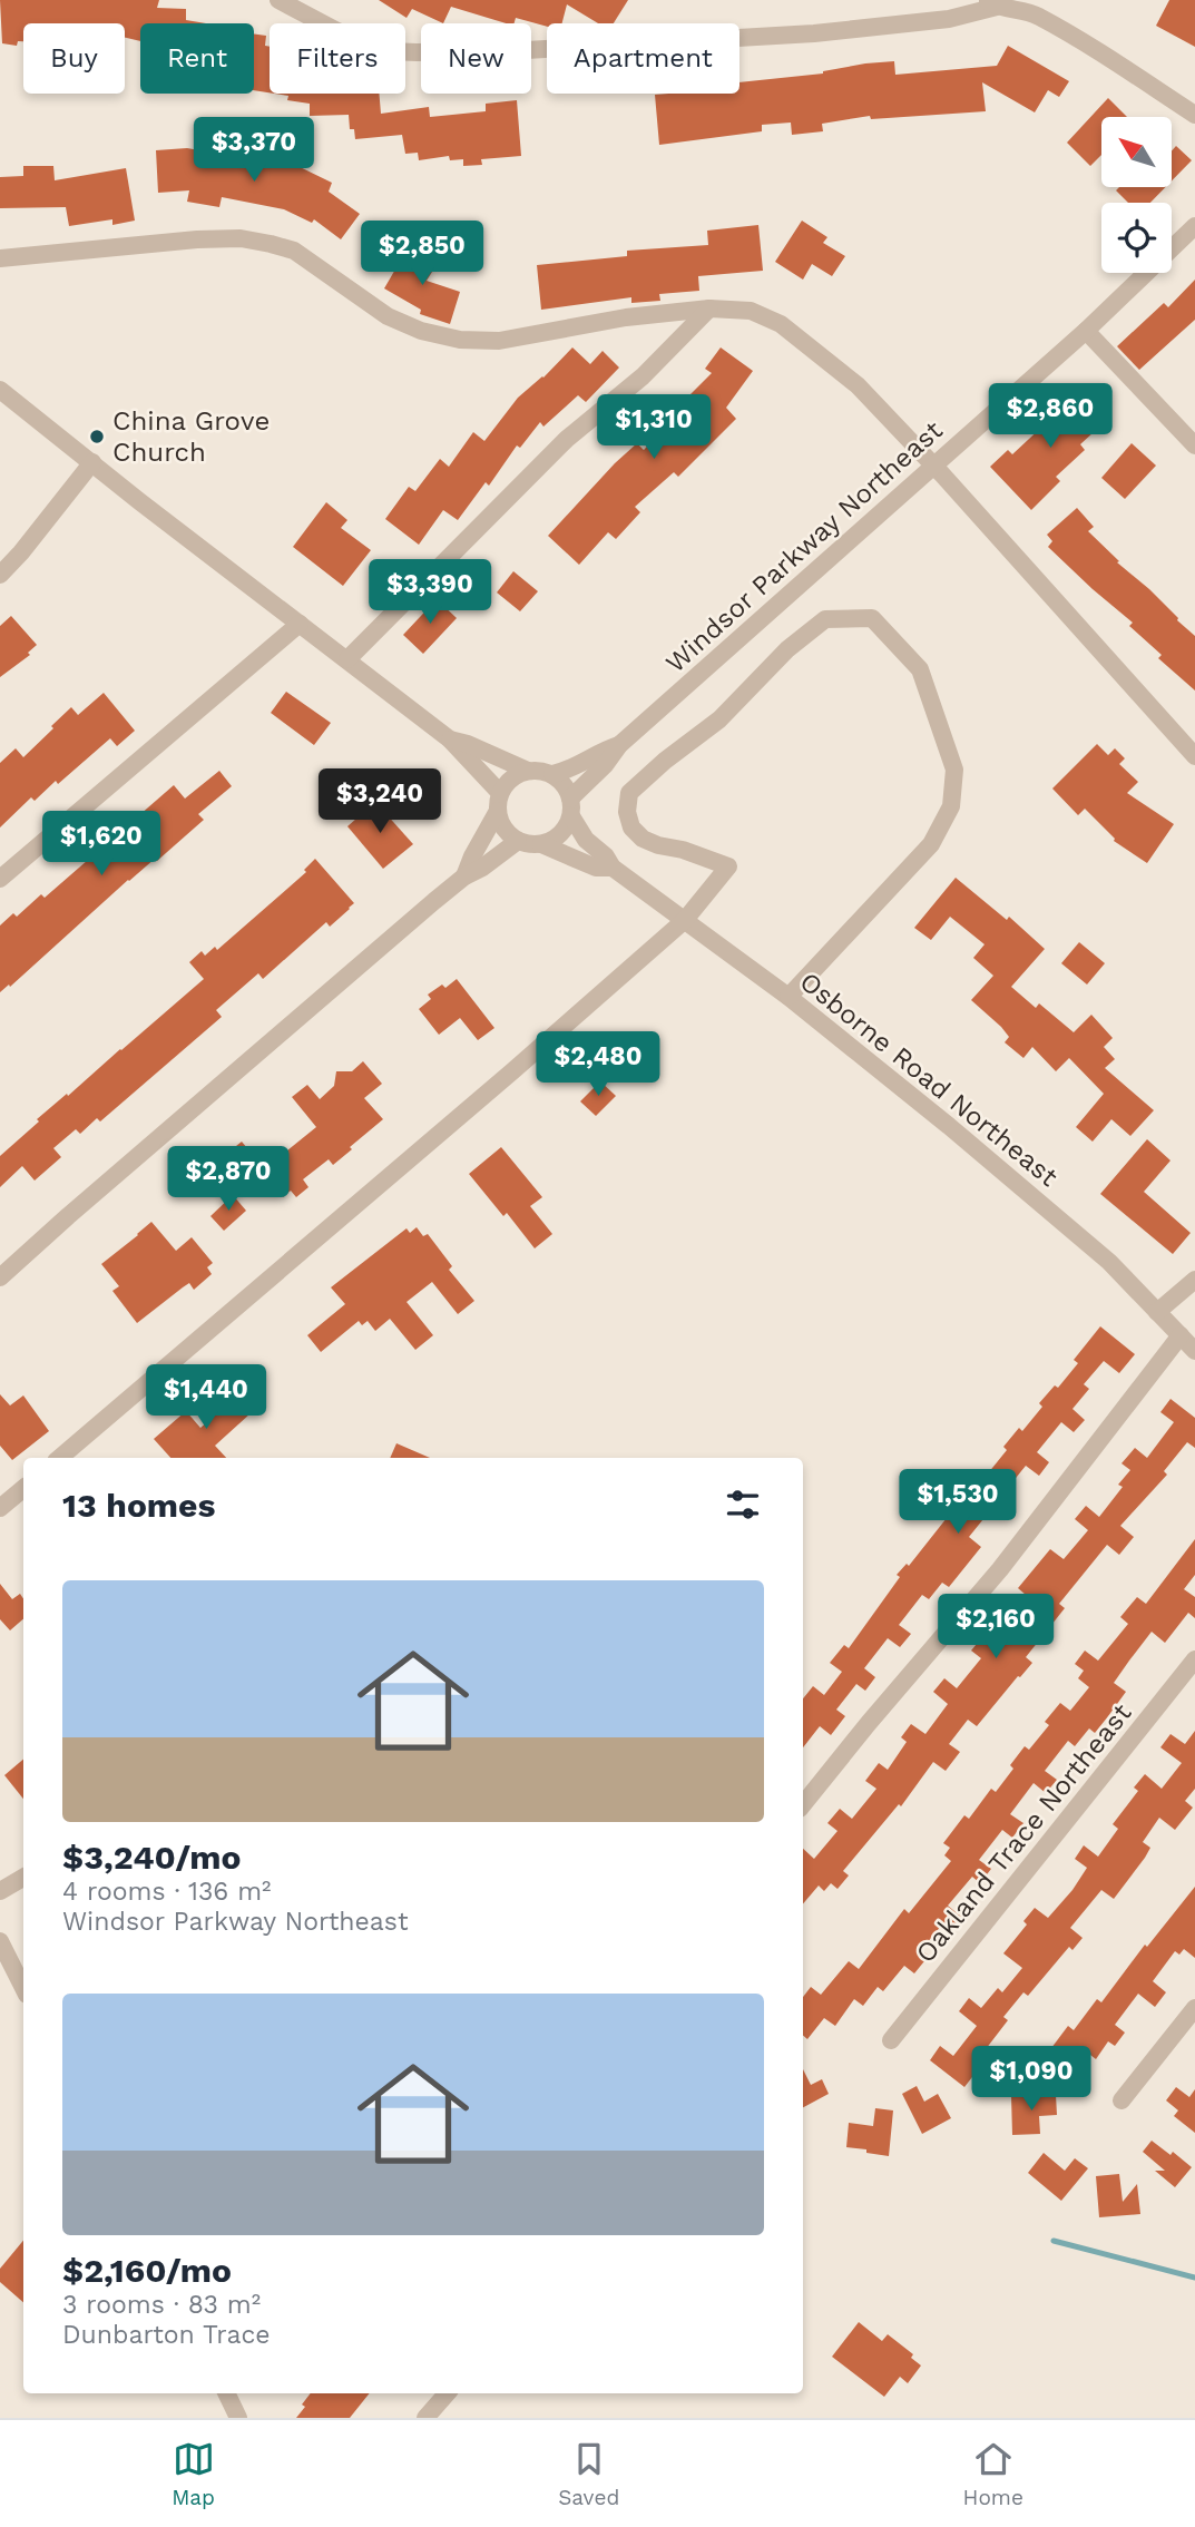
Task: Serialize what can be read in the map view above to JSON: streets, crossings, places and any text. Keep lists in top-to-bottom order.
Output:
{
  "streets": {
    "street": ["Windsor Parkway Northeast", "Osborne Road Northeast", "Oakland Trace Northeast"]
  },
  "crossings": [
    ["Windsor Parkway Northeast", "Osborne Road Northeast"]
  ],
  "places": ["China Grove Church"],
  "north": "top left",
  "page": {
    "chip": [
      "Buy",
      "Rent",
      "Filters",
      "New",
      "Apartment"
    ],
    "price": [
      "$3,370",
      "$2,850",
      "$2,860",
      "$1,310",
      "$3,390",
      "$3,240",
      "$1,620",
      "$2,480",
      "$2,870",
      "$1,440",
      "$1,530",
      "$2,160",
      "$1,090"
    ],
    "heading": "13 homes",
    "list": [
      {
        "name": "$3,240/mo",
        "note": "4 rooms · 136 m² · Windsor Parkway Northeast"
      },
      {
        "name": "$2,160/mo",
        "note": "3 rooms · 83 m² · Dunbarton Trace"
      }
    ],
    "tabs": ["Map", "Saved", "Home"]
  }
}
